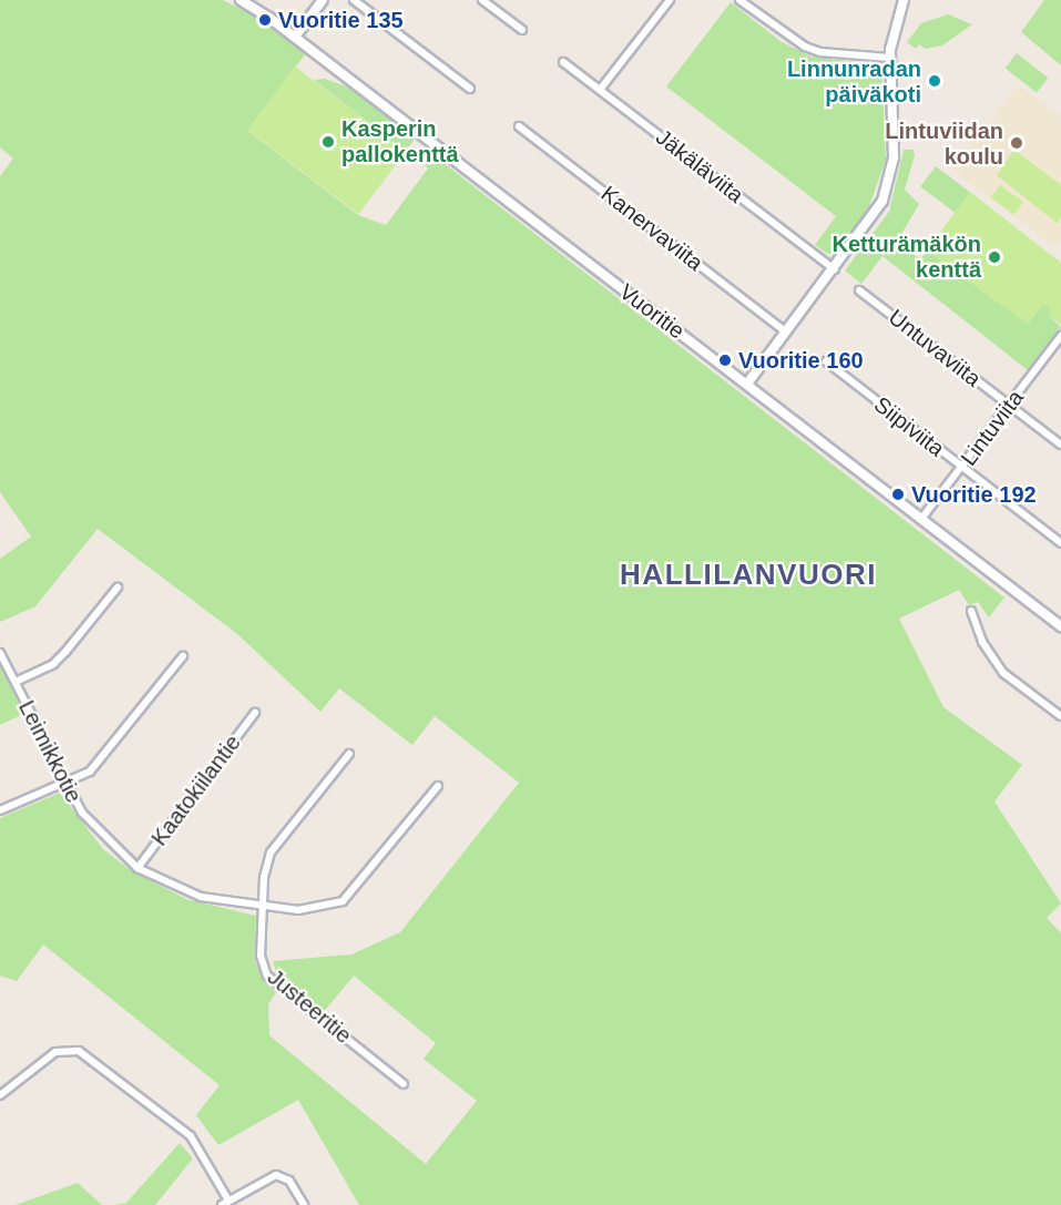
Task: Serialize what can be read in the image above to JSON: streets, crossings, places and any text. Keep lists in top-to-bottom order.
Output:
{
  "streets": {
    "street": [
      "Jäkäläviita",
      "Kanervaviita",
      "Vuoritie",
      "Untuvaviita",
      "Siipiviita",
      "Lintuviita",
      "Leimikkotie",
      "Kaatokiilantie",
      "Justeeritie"
    ]
  },
  "crossings": [
    ["Vuoritie", "Lintuviita"],
    ["Untuvaviita", "Lintuviita"],
    ["Siipiviita", "Lintuviita"],
    ["Leimikkotie", "Kaatokiilantie"],
    ["Leimikkotie", "Justeeritie"]
  ],
  "districts": ["HALLILANVUORI"],
  "places": [
    "Vuoritie 135",
    "Linnunradan päiväkoti",
    "Kasperin pallokenttä",
    "Lintuviidan koulu",
    "Ketturämäkön kenttä",
    "Vuoritie 160",
    "Vuoritie 192"
  ]
}
